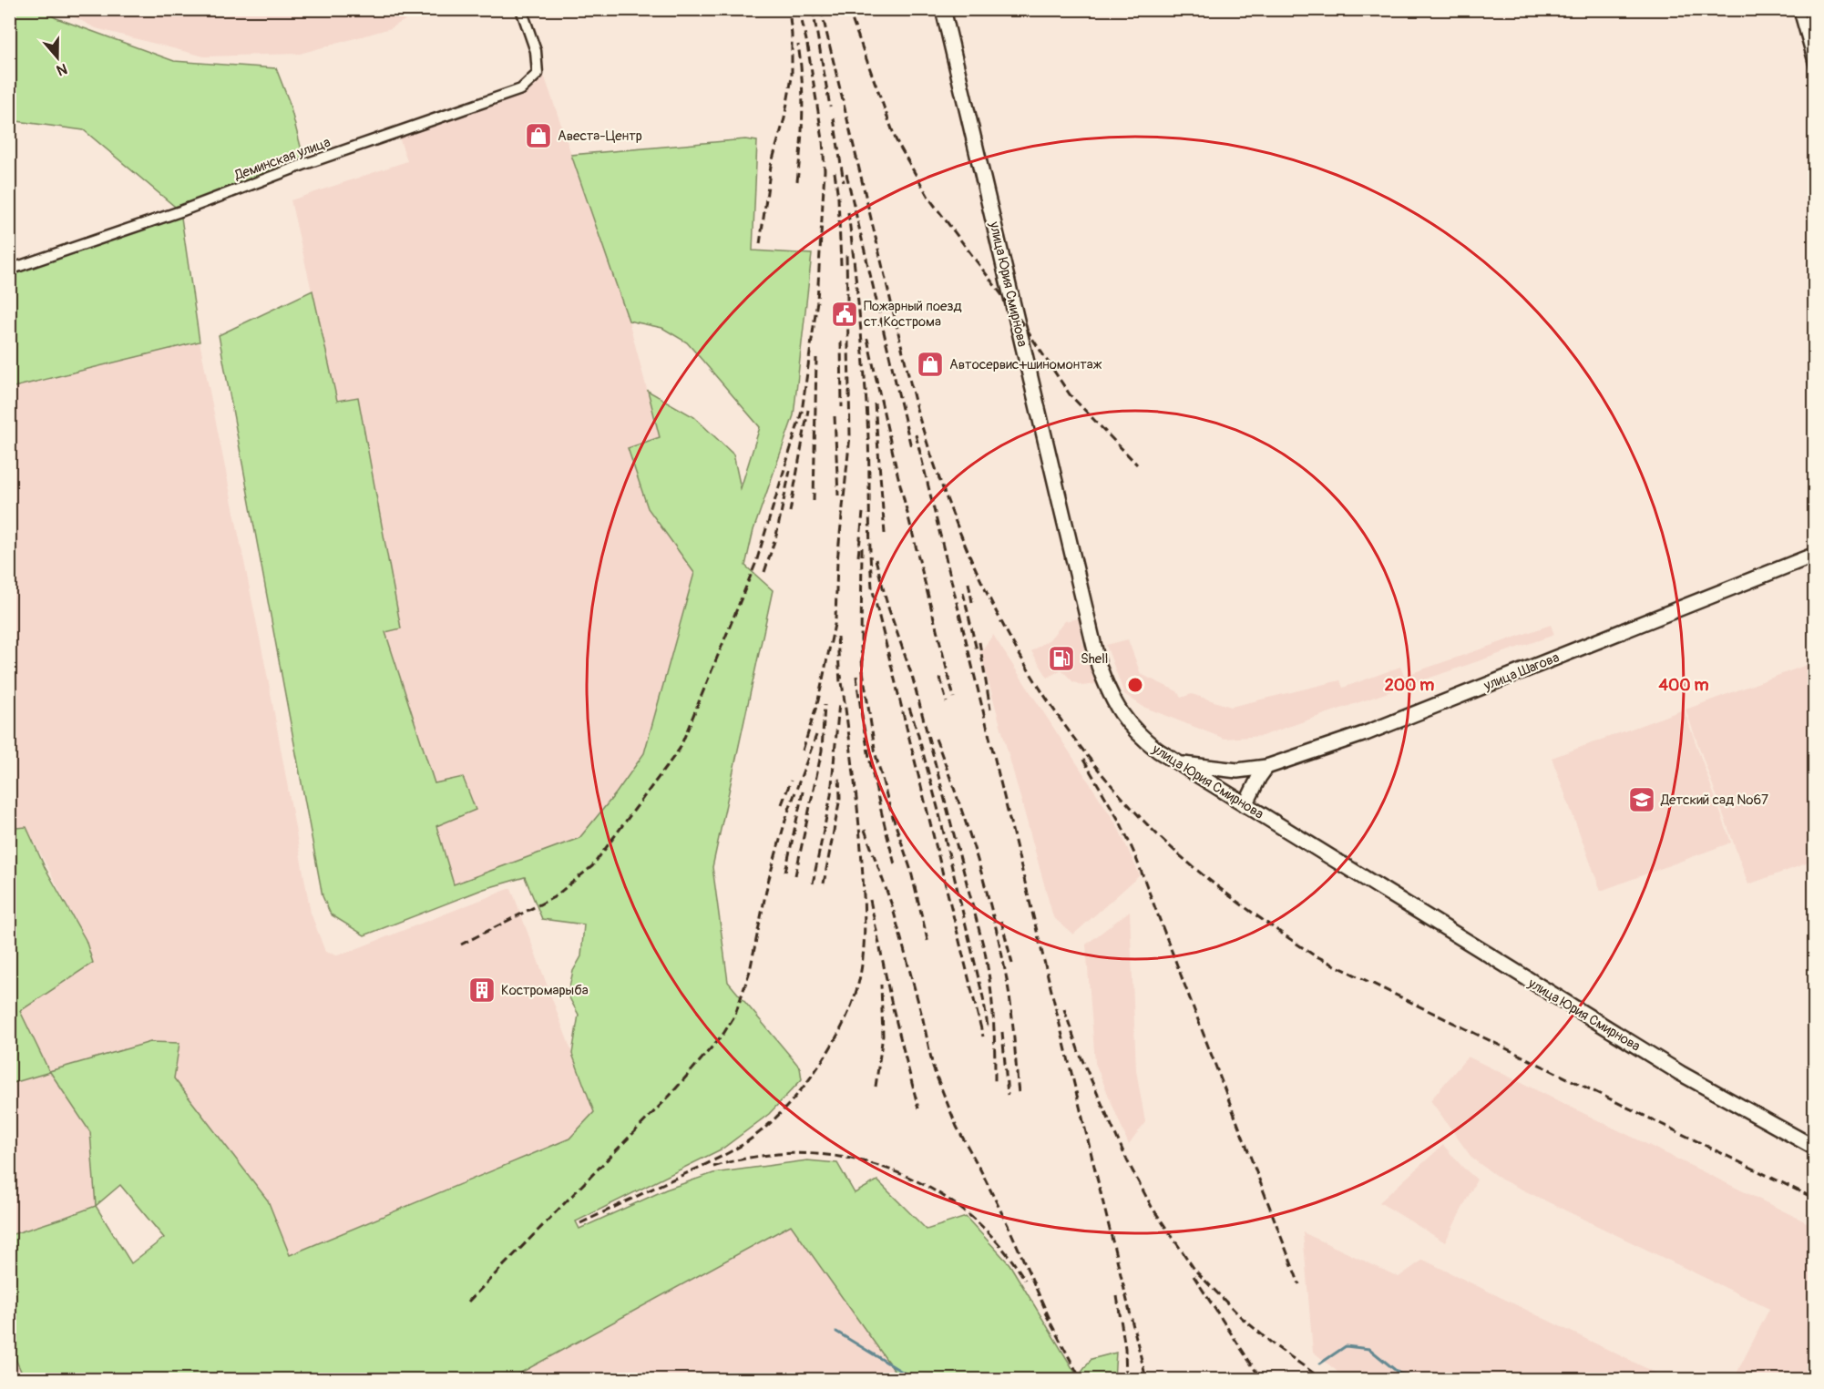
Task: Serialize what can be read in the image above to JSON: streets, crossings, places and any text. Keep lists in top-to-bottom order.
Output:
{
  "streets": {
    "main road": ["улица Юрия Смирнова", "улица Шагова"],
    "street": ["Деминская улица"]
  },
  "crossings": [
    ["улица Юрия Смирнова", "улица Шагова"]
  ],
  "places": {
    "shop": ["Авеста-Центр", "Автосервис+шиномонтаж"],
    "public building": ["Пожарный поезд ст. Кострома"],
    "fuel station": ["Shell"],
    "school or university": ["Детский сад №67"],
    "building": ["Костромарыба"]
  },
  "north": "bottom",
  "rings": ["200 m", "400 m"]
}
